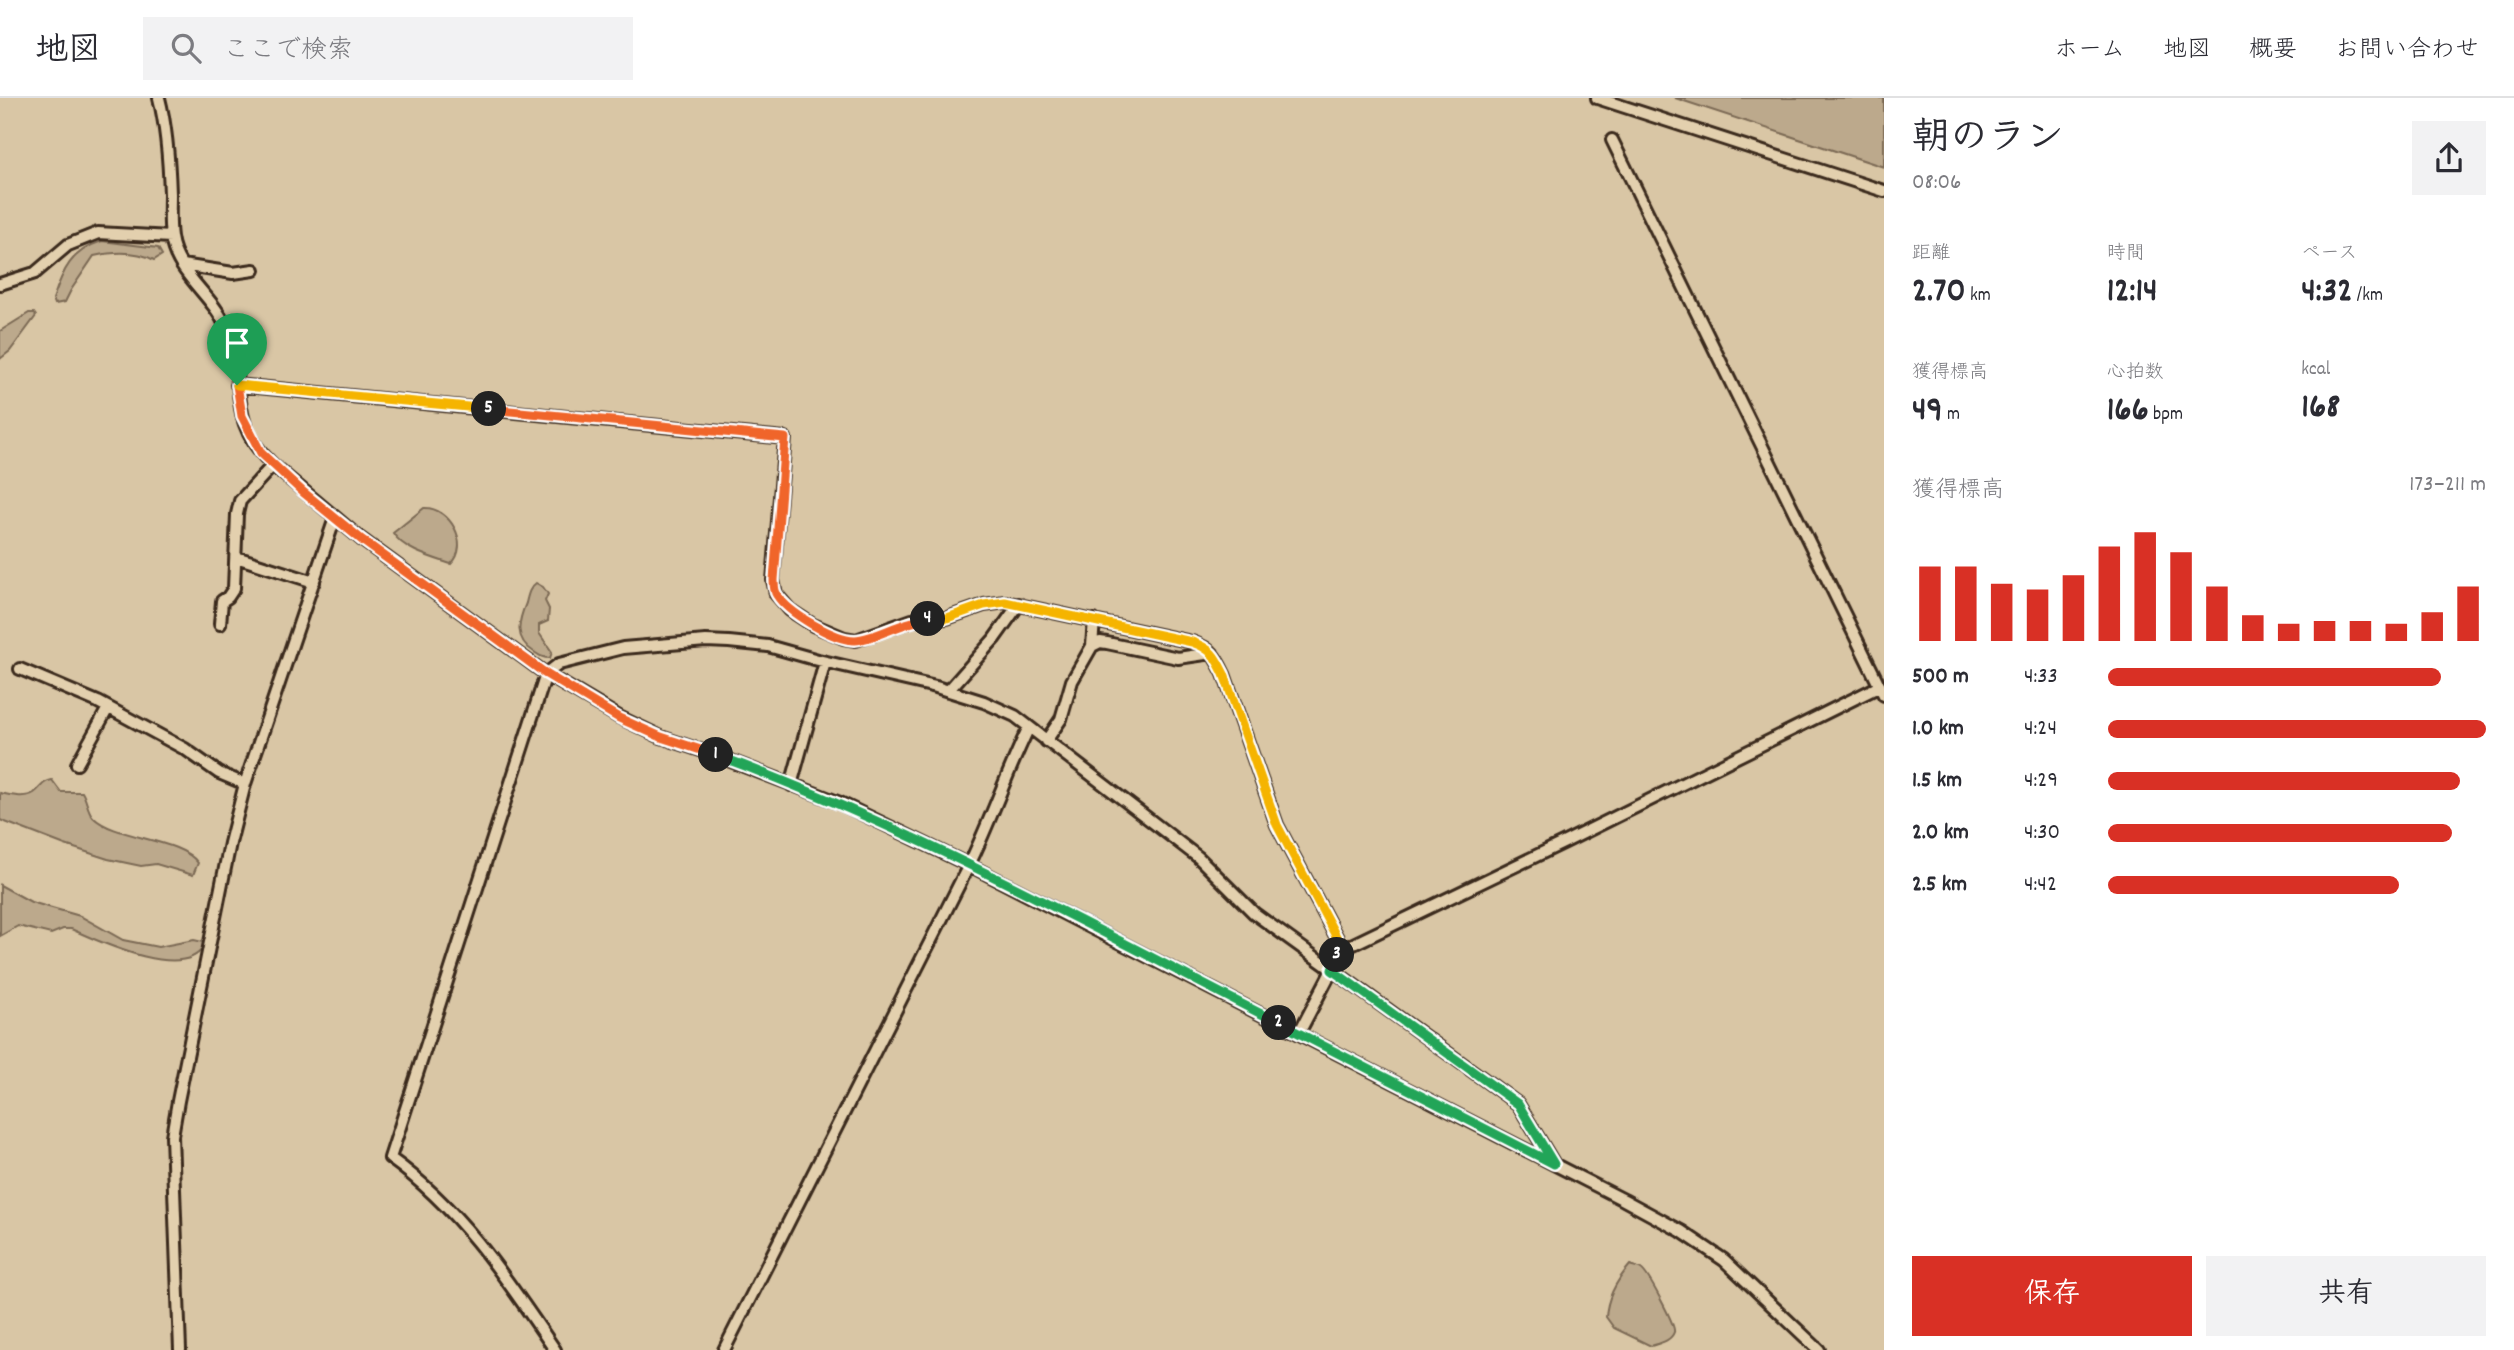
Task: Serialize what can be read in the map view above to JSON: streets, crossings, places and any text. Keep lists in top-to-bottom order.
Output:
{
  "page": {
    "header": "地図",
    "search": "ここで検索",
    "nav": [
      "ホーム",
      "地図",
      "概要",
      "お問い合わせ"
    ],
    "heading": ["朝のラン", "08:06"],
    "stats": [
      ["距離", "2.70 km"],
      ["時間", "12:14"],
      ["ペース", "4:32 /km"],
      ["獲得標高", "49 m"],
      ["心拍数", "166 bpm"],
      ["kcal", "168"]
    ],
    "pins": [
      "5",
      "4",
      "1",
      "3",
      "2"
    ],
    "chart": ["獲得標高", "173–211 m"],
    "list": [
      {
        "name": "500 m",
        "note": "4:33"
      },
      {
        "name": "1.0 km",
        "note": "4:24"
      },
      {
        "name": "1.5 km",
        "note": "4:29"
      },
      {
        "name": "2.0 km",
        "note": "4:30"
      },
      {
        "name": "2.5 km",
        "note": "4:42"
      }
    ],
    "buttons": ["保存", "共有"]
  }
}
